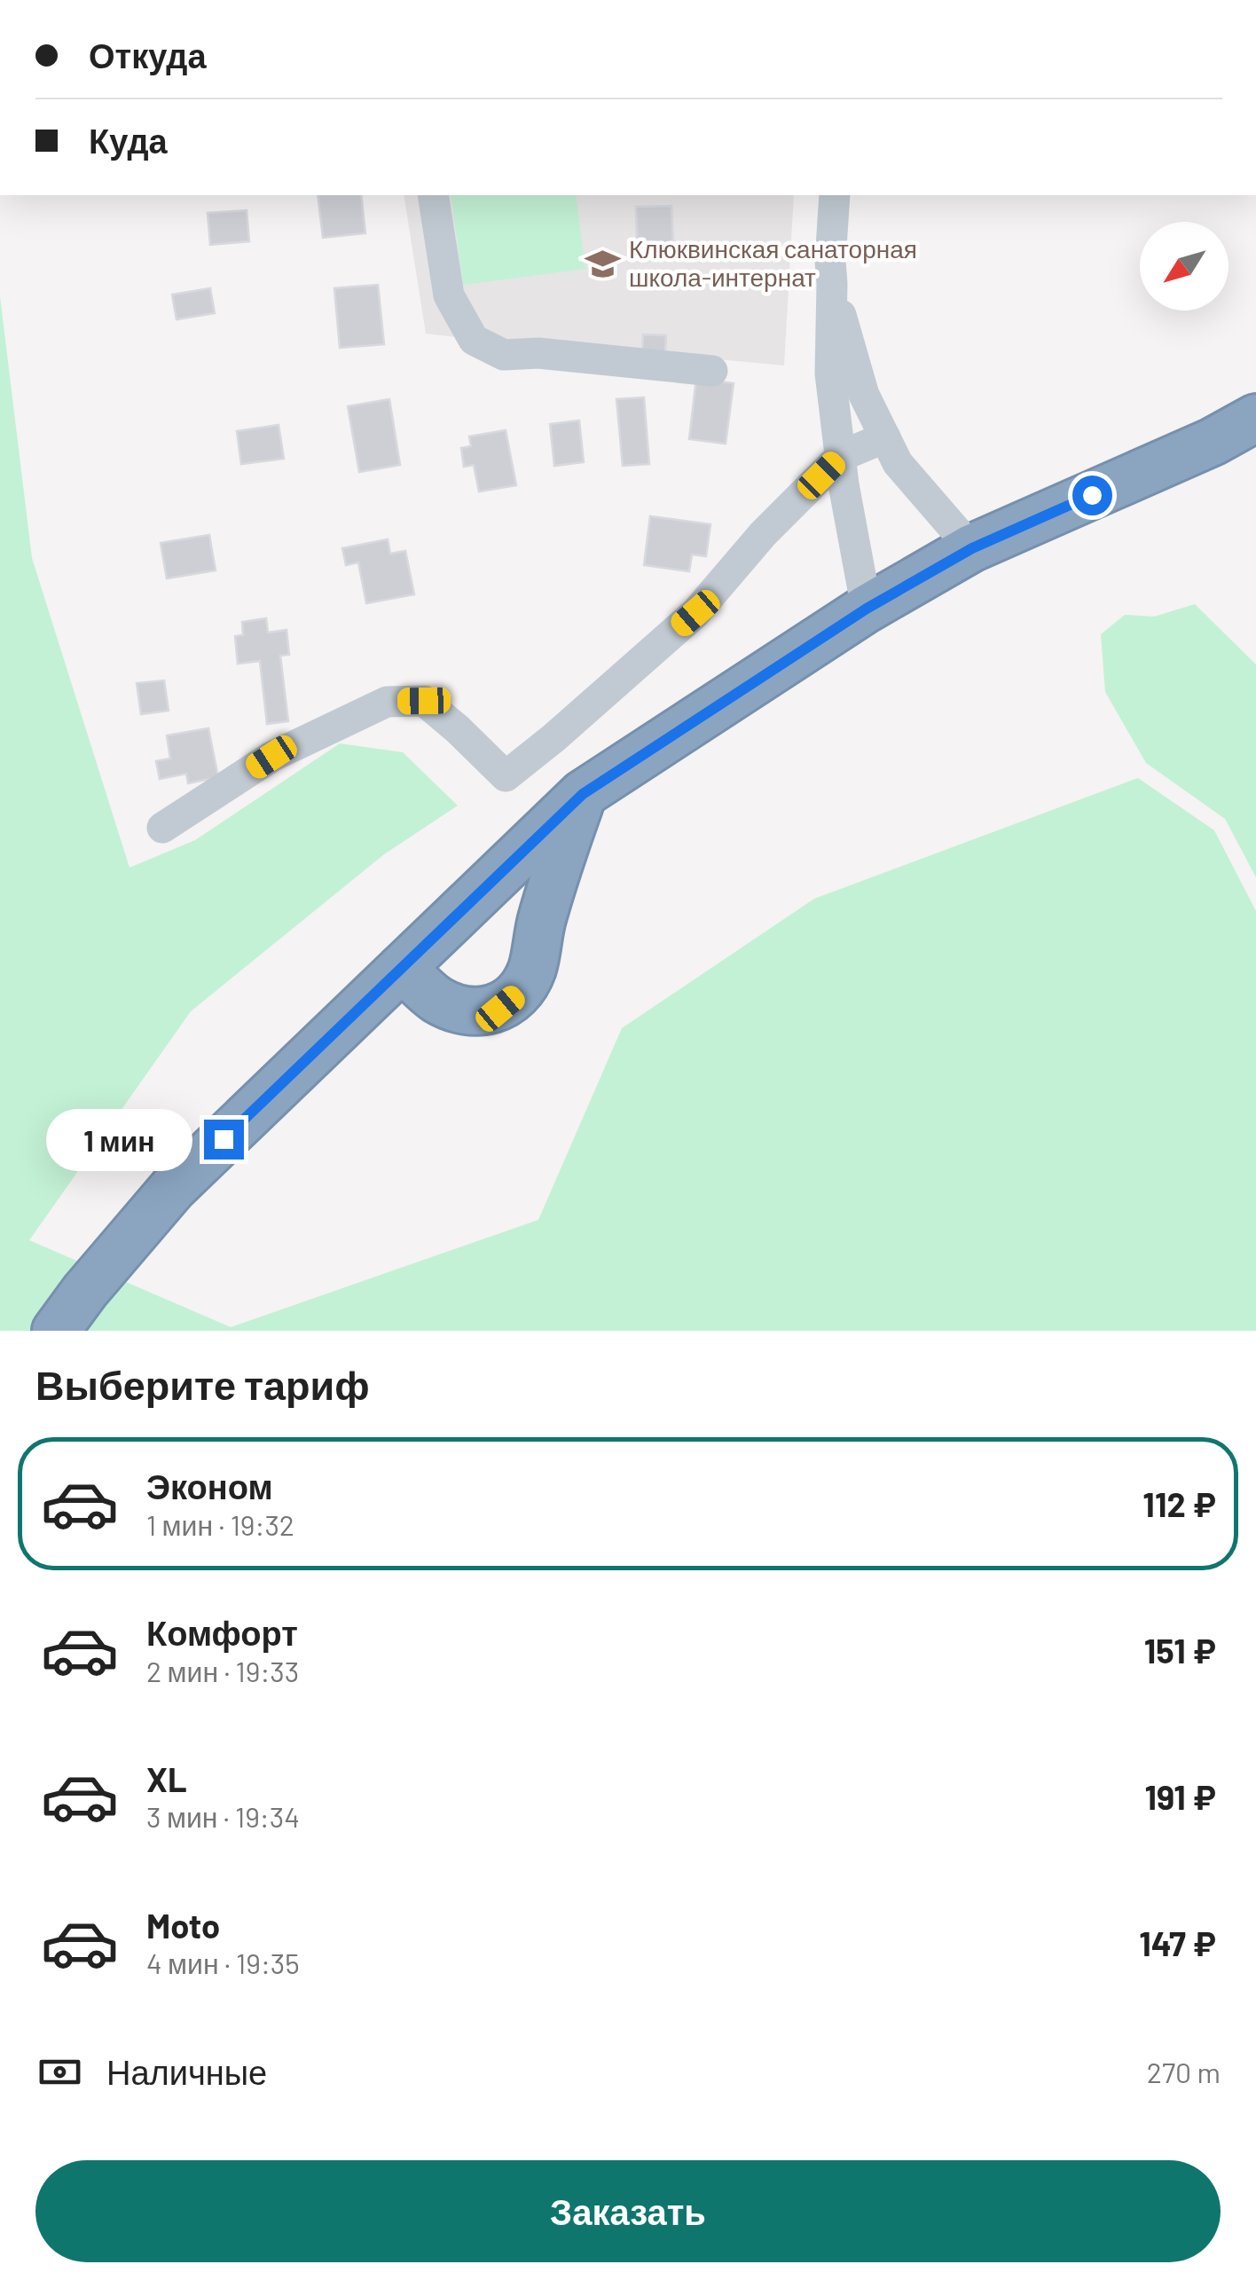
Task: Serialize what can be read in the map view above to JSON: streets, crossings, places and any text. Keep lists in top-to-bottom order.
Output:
{
  "places": {
    "school or university": ["Клюквинская санаторная школа-интернат"]
  },
  "north": "bottom left",
  "page": {
    "banner": ["Откуда", "Куда"],
    "bubble": "1 мин",
    "heading": "Выберите тариф",
    "list": [
      {
        "name": "Эконом",
        "note": "1 мин · 19:32",
        "value": "112 ₽"
      },
      {
        "name": "Комфорт",
        "note": "2 мин · 19:33",
        "value": "151 ₽"
      },
      {
        "name": "XL",
        "note": "3 мин · 19:34",
        "value": "191 ₽"
      },
      {
        "name": "Moto",
        "note": "4 мин · 19:35",
        "value": "147 ₽"
      }
    ],
    "pay": ["Наличные", "270 m"],
    "buttons": "Заказать"
  }
}
